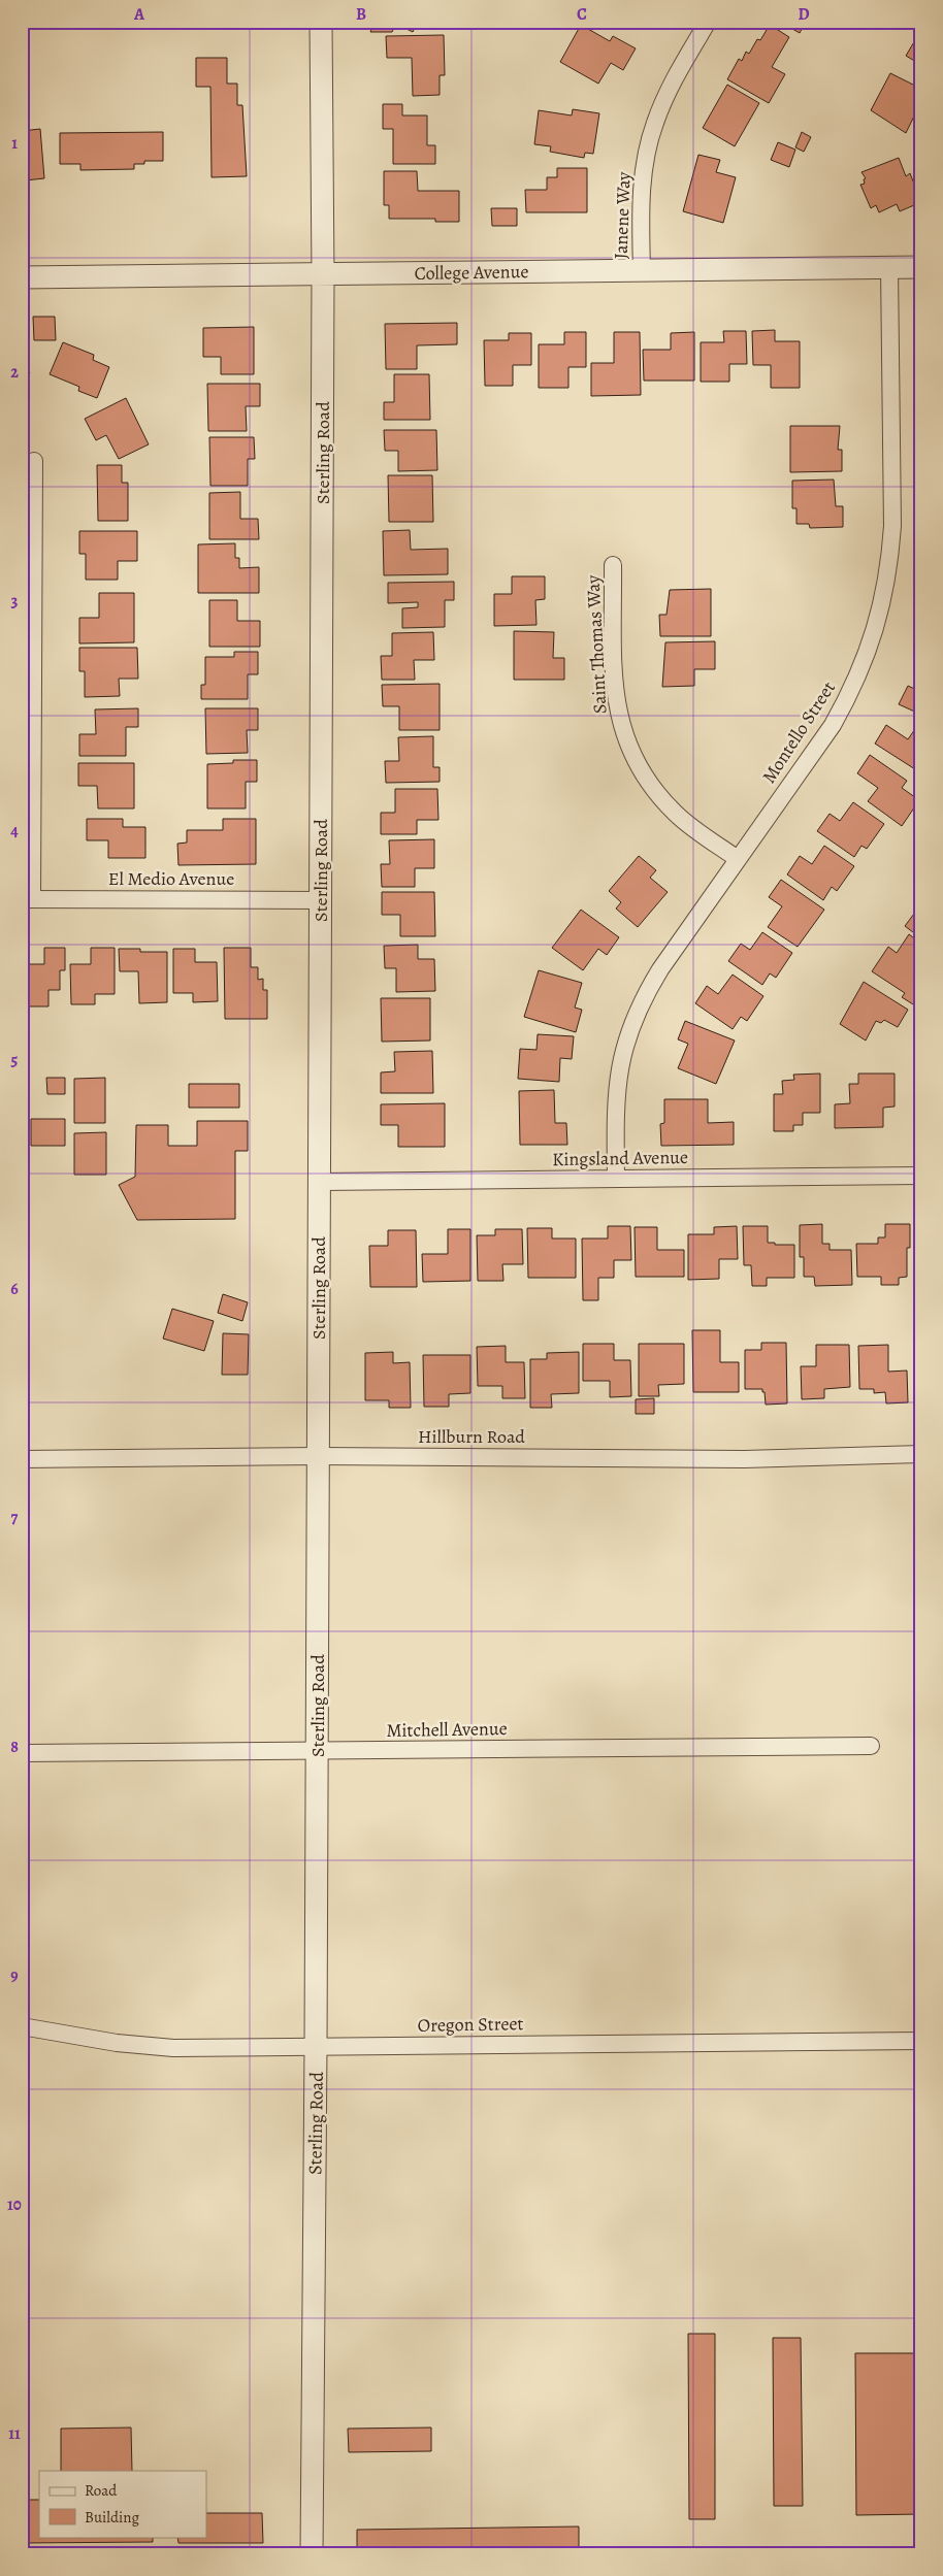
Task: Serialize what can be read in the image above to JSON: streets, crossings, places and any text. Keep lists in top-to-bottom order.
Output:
{
  "streets": {
    "street": [
      "Janene Way",
      "College Avenue",
      "Sterling Road",
      "Saint Thomas Way",
      "Montello Street",
      "El Medio Avenue",
      "Kingsland Avenue",
      "Hillburn Road",
      "Mitchell Avenue",
      "Oregon Street"
    ]
  },
  "crossings": [
    ["Janene Way", "College Avenue"],
    ["College Avenue", "Sterling Road"],
    ["College Avenue", "Montello Street"],
    ["Sterling Road", "El Medio Avenue"],
    ["Sterling Road", "Kingsland Avenue"],
    ["Sterling Road", "Hillburn Road"],
    ["Sterling Road", "Mitchell Avenue"],
    ["Sterling Road", "Oregon Street"],
    ["Saint Thomas Way", "Montello Street"],
    ["Montello Street", "Kingsland Avenue"]
  ],
  "legend": ["Road", "Building"],
  "grid": {
    "columns": [
      "A",
      "B",
      "C",
      "D"
    ],
    "rows": [
      "1",
      "2",
      "3",
      "4",
      "5",
      "6",
      "7",
      "8",
      "9",
      "10",
      "11"
    ]
  }
}
